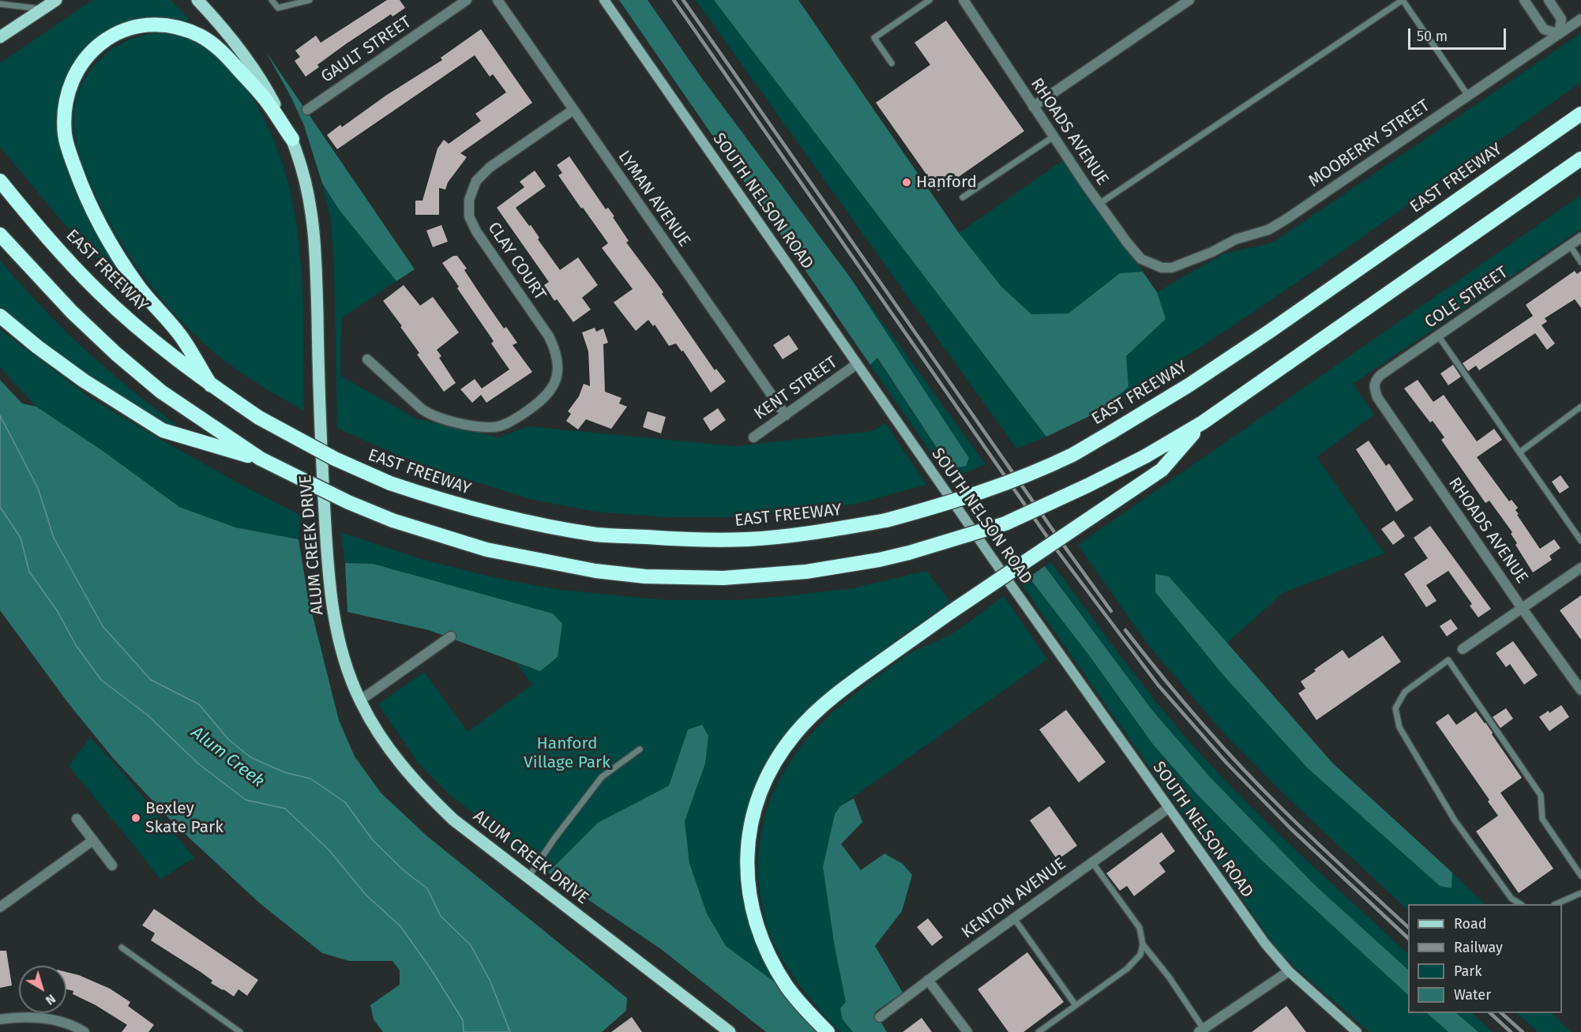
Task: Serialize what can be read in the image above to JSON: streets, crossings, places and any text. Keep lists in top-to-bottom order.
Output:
{
  "streets": {
    "highway": ["EAST FREEWAY"],
    "main road": ["ALUM CREEK DRIVE"],
    "street": [
      "GAULT STREET",
      "RHOADS AVENUE",
      "MOOBERRY STREET",
      "LYMAN AVENUE",
      "SOUTH NELSON ROAD",
      "CLAY COURT",
      "COLE STREET",
      "KENT STREET",
      "KENTON AVENUE"
    ]
  },
  "crossings": [
    ["RHOADS AVENUE", "MOOBERRY STREET"],
    ["RHOADS AVENUE", "COLE STREET"],
    ["LYMAN AVENUE", "CLAY COURT"],
    ["LYMAN AVENUE", "KENT STREET"],
    ["SOUTH NELSON ROAD", "KENT STREET"],
    ["SOUTH NELSON ROAD", "KENTON AVENUE"]
  ],
  "water": ["Alum Creek"],
  "parks": ["Hanford Village Park"],
  "places": ["Hanford", "Bexley Skate Park"],
  "legend": [
    "Road",
    "Railway",
    "Park",
    "Water"
  ],
  "scale_bar": "50 m",
  "north": "bottom right"
}
